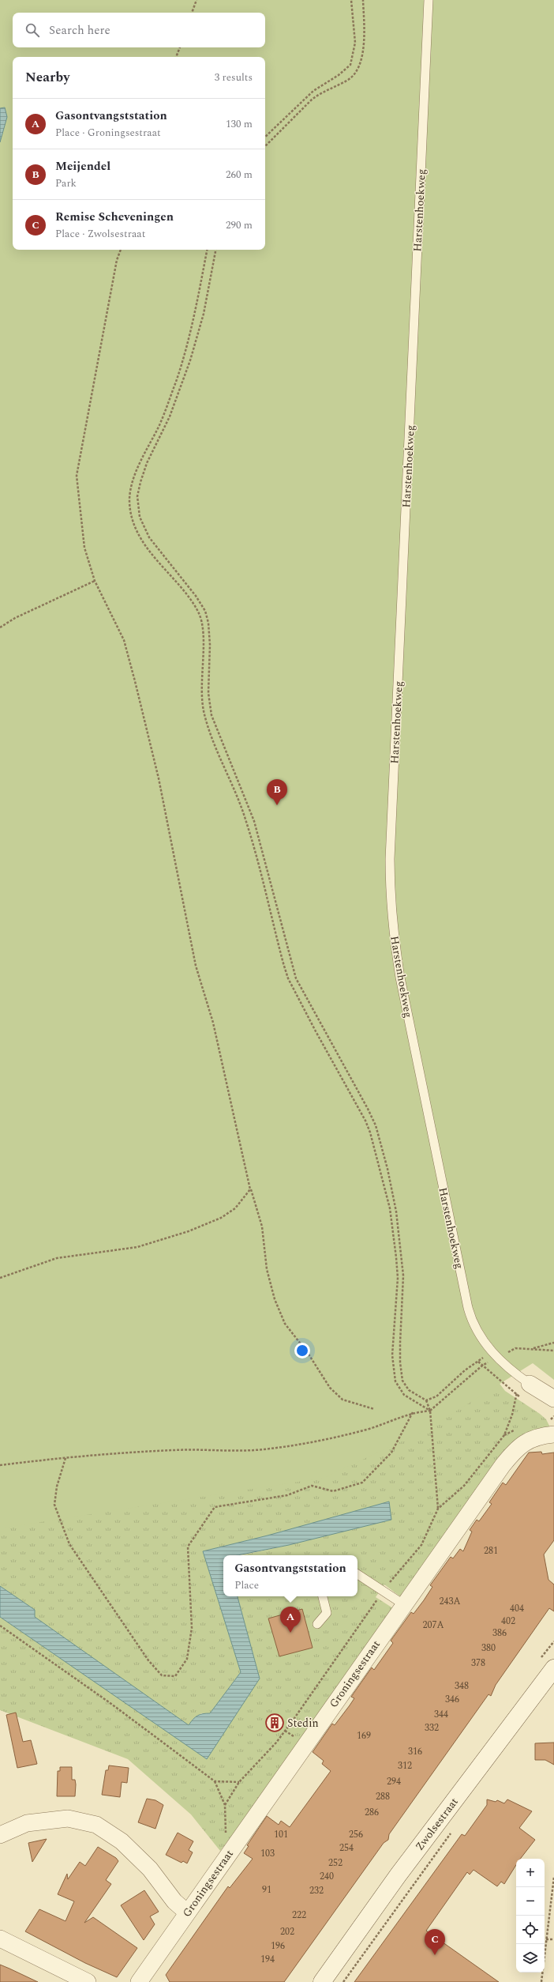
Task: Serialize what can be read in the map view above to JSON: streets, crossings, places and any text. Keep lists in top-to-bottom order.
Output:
{
  "streets": {
    "main road": ["Zwolsestraat"],
    "street": ["Harstenhoekweg", "Groningsestraat"]
  },
  "places": {
    "building": ["Stedin"]
  },
  "house_numbers": [
    "281",
    "243A",
    "404",
    "402",
    "207A",
    "386",
    "380",
    "378",
    "348",
    "346",
    "344",
    "332",
    "169",
    "316",
    "312",
    "294",
    "288",
    "286",
    "101",
    "256",
    "254",
    "103",
    "252",
    "240",
    "91",
    "232",
    "222",
    "202",
    "196",
    "194"
  ],
  "page": {
    "search": "Search here",
    "heading": ["Nearby", "3 results"],
    "list": [
      {
        "mark": "A",
        "name": "Gasontvangststation",
        "note": "Place · Groningsestraat",
        "value": "130 m"
      },
      {
        "mark": "B",
        "name": "Meijendel",
        "note": "Park",
        "value": "260 m"
      },
      {
        "mark": "C",
        "name": "Remise Scheveningen",
        "note": "Place · Zwolsestraat",
        "value": "290 m"
      }
    ],
    "pins": ["B", "A", "C"],
    "popup": ["Gasontvangststation", "Place"],
    "map_buttons": ["+", "−"]
  }
}
